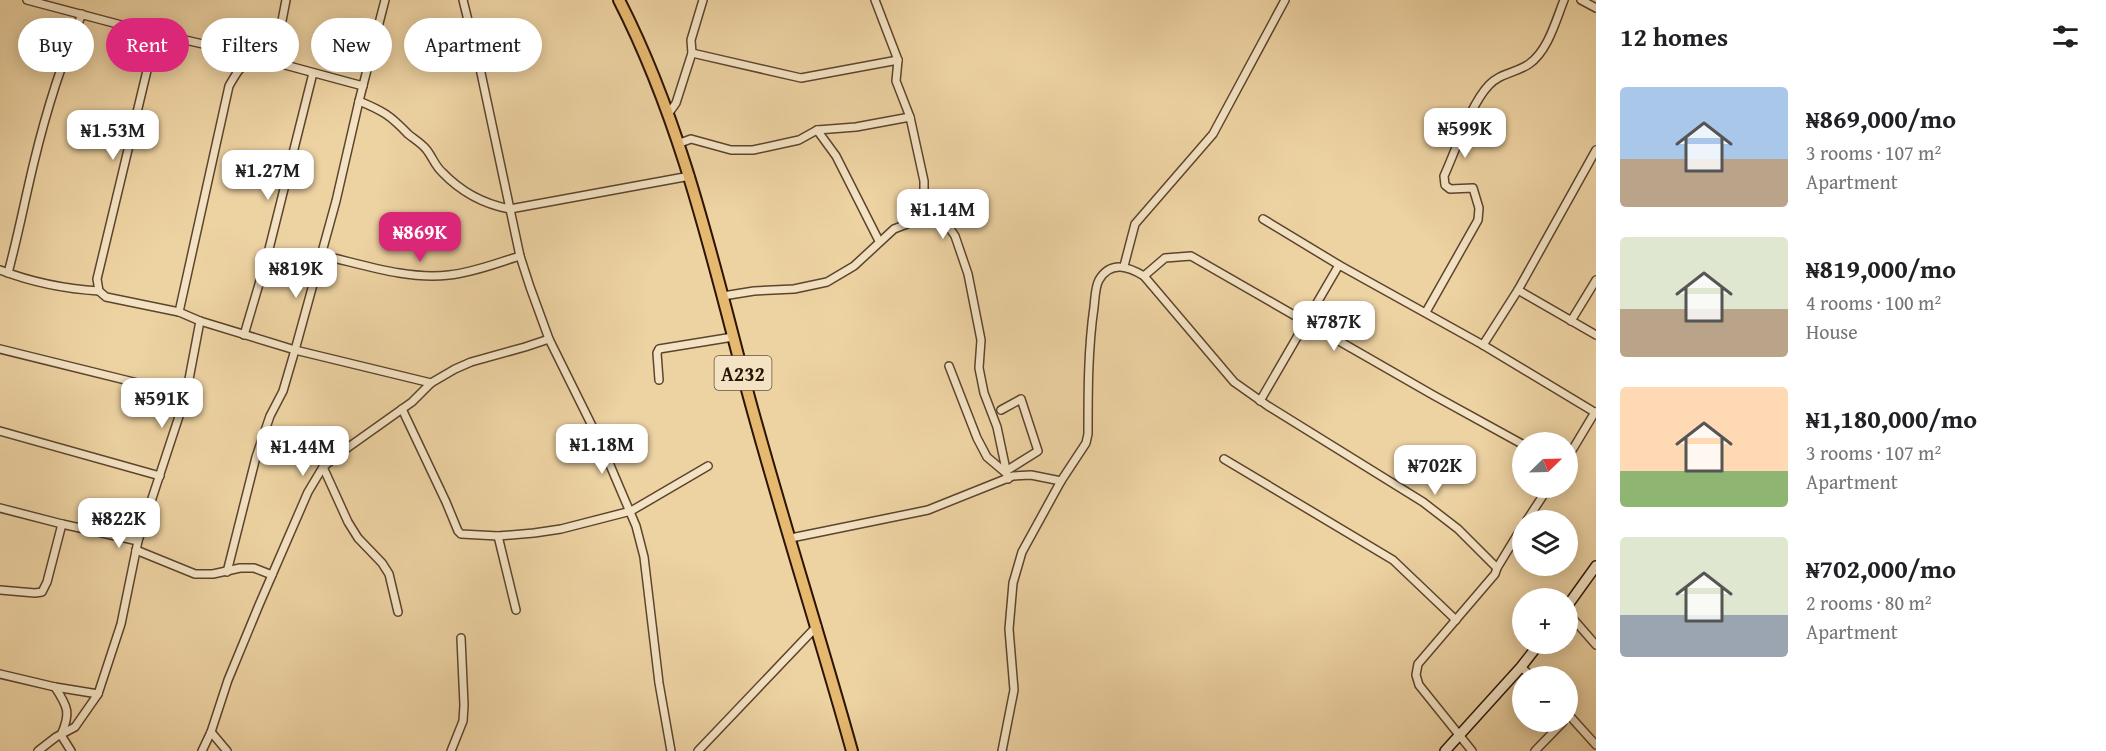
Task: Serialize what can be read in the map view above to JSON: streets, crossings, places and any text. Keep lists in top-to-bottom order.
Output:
{
  "streets": {
    "main road": ["A232"]
  },
  "north": "top right",
  "page": {
    "heading": "12 homes",
    "chip": [
      "Buy",
      "Rent",
      "Filters",
      "New",
      "Apartment"
    ],
    "list": [
      {
        "name": "₦869,000/mo",
        "note": "3 rooms · 107 m² · Apartment"
      },
      {
        "name": "₦819,000/mo",
        "note": "4 rooms · 100 m² · House"
      },
      {
        "name": "₦1,180,000/mo",
        "note": "3 rooms · 107 m² · Apartment"
      },
      {
        "name": "₦702,000/mo",
        "note": "2 rooms · 80 m² · Apartment"
      }
    ],
    "price": [
      "₦599K",
      "₦1.53M",
      "₦1.27M",
      "₦1.14M",
      "₦869K",
      "₦819K",
      "₦787K",
      "₦591K",
      "₦1.18M",
      "₦1.44M",
      "₦702K",
      "₦822K"
    ],
    "map_buttons": ["+", "−"]
  }
}
